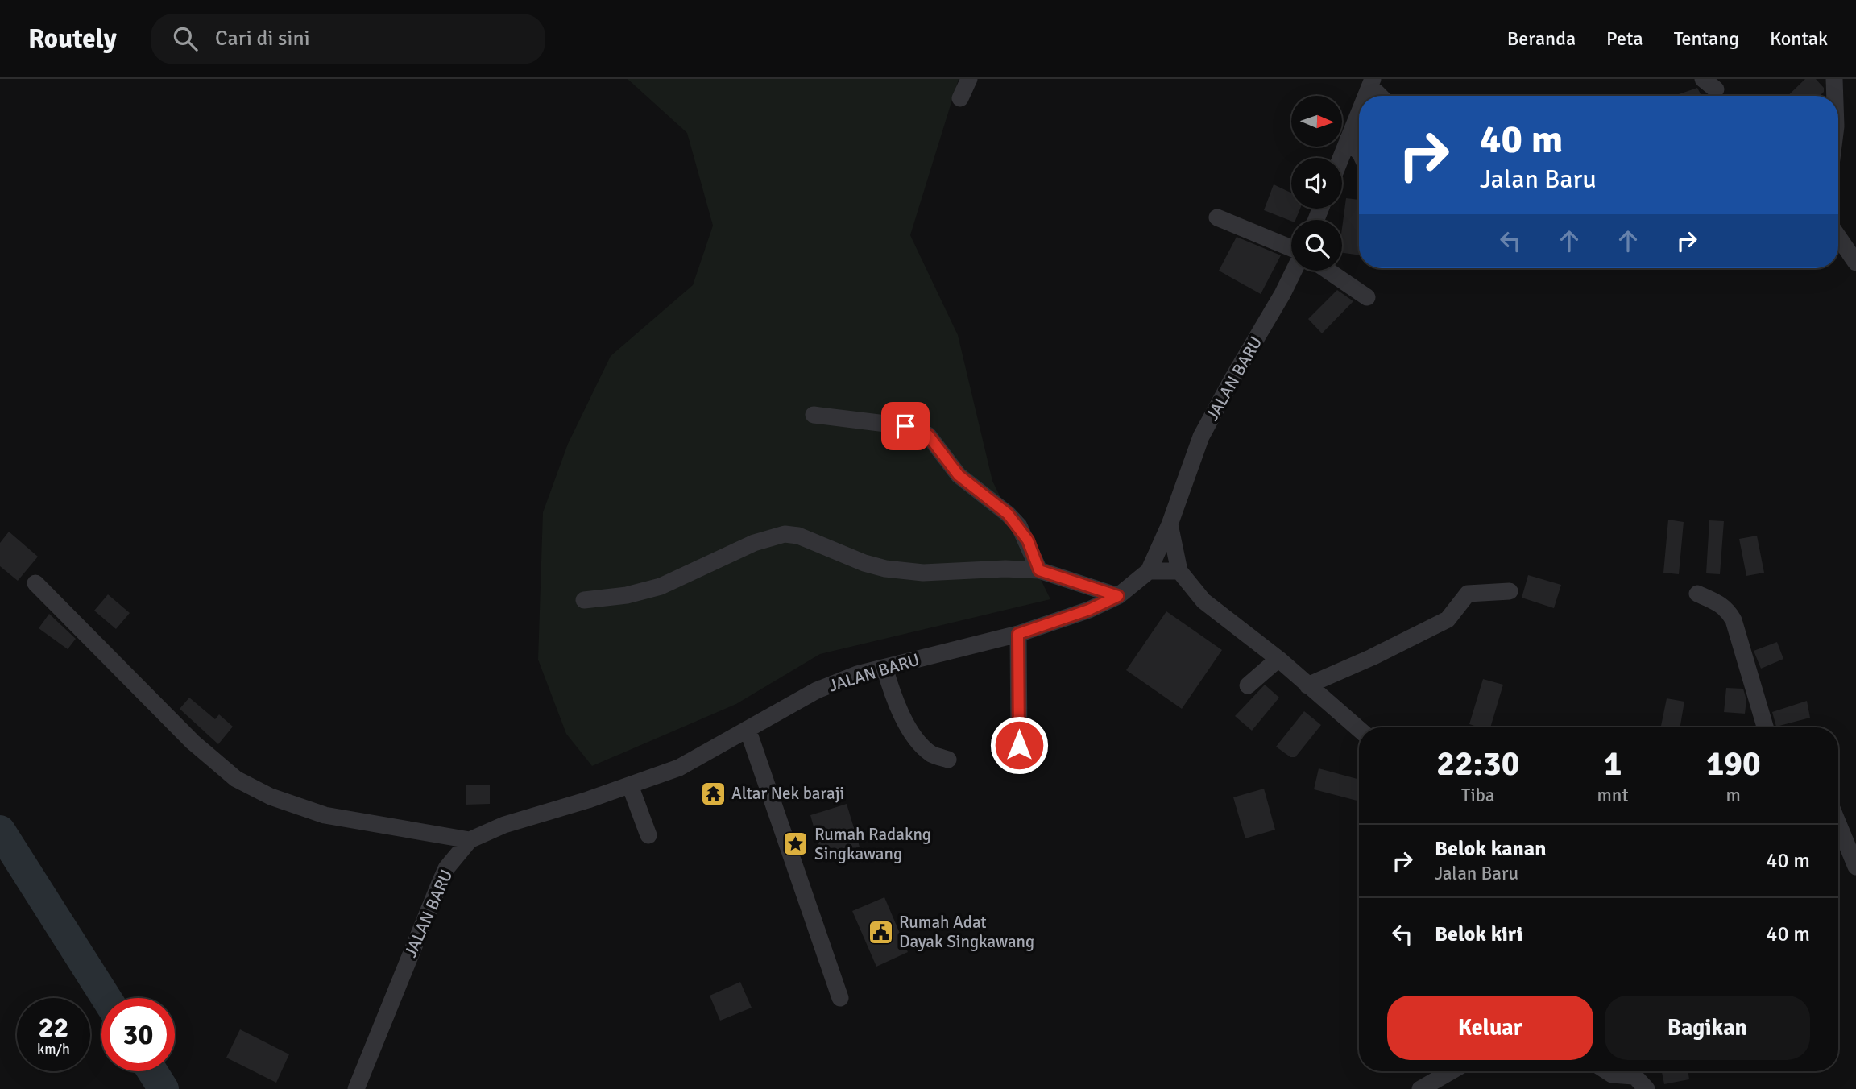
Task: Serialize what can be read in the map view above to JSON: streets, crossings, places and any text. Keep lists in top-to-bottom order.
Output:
{
  "streets": {
    "street": ["JALAN BARU"]
  },
  "places": {
    "temple": ["Altar Nek baraji"],
    "place": ["Rumah Radakng Singkawang"],
    "public building": ["Rumah Adat Dayak Singkawang"]
  },
  "north": "right",
  "page": {
    "header": "Routely",
    "search": "Cari di sini",
    "nav": [
      "Beranda",
      "Peta",
      "Tentang",
      "Kontak"
    ],
    "turn": ["40 m", "Jalan Baru"],
    "eta": [
      "22:30",
      "Tiba",
      "1",
      "mnt",
      "190",
      "m"
    ],
    "list": [
      {
        "name": "Belok kanan",
        "note": "Jalan Baru",
        "value": "40 m"
      },
      {
        "name": "Belok kiri",
        "value": "40 m"
      }
    ],
    "buttons": ["Keluar", "Bagikan"],
    "speed": "22 km/h",
    "limit": "30"
  }
}
